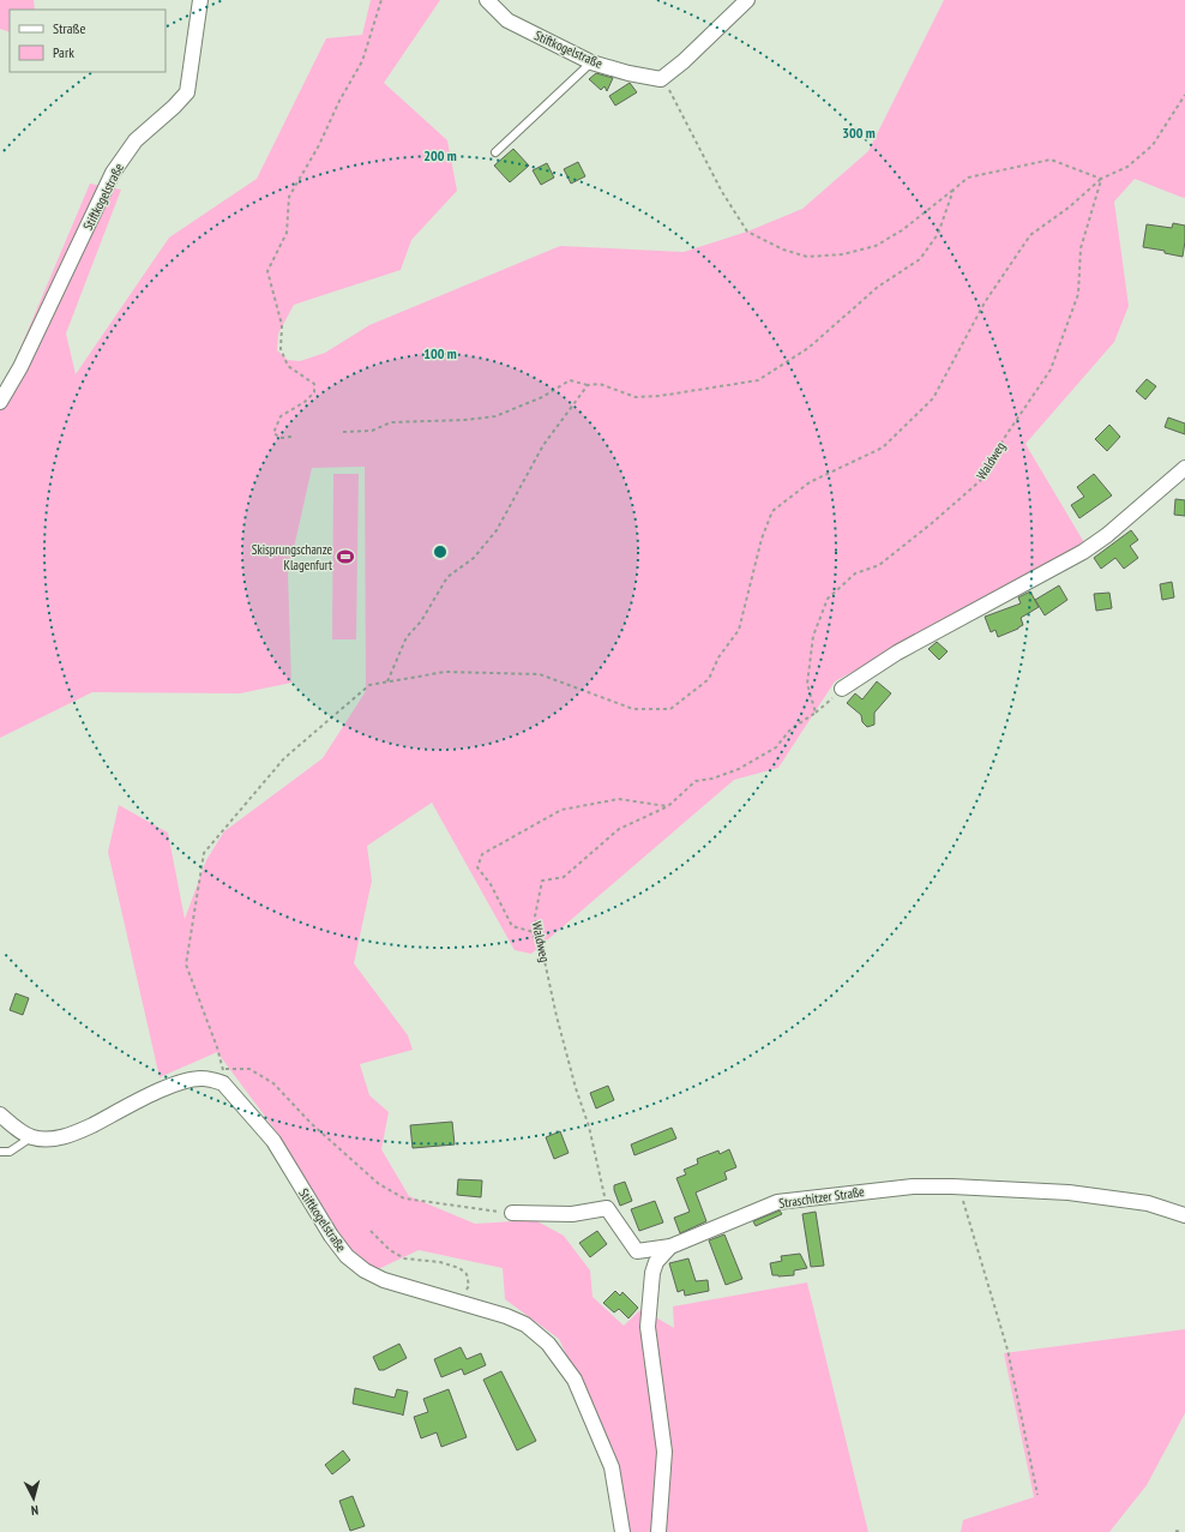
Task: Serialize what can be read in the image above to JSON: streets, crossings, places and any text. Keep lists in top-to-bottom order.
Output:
{
  "streets": {
    "street": ["Stiftkogelstraße", "Straschitzer Straße"],
    "path": ["Waldweg"]
  },
  "places": {
    "sports": ["Skisprungschanze Klagenfurt"]
  },
  "legend": ["Straße", "Park"],
  "north": "bottom",
  "rings": ["300 m", "200 m", "100 m"]
}
